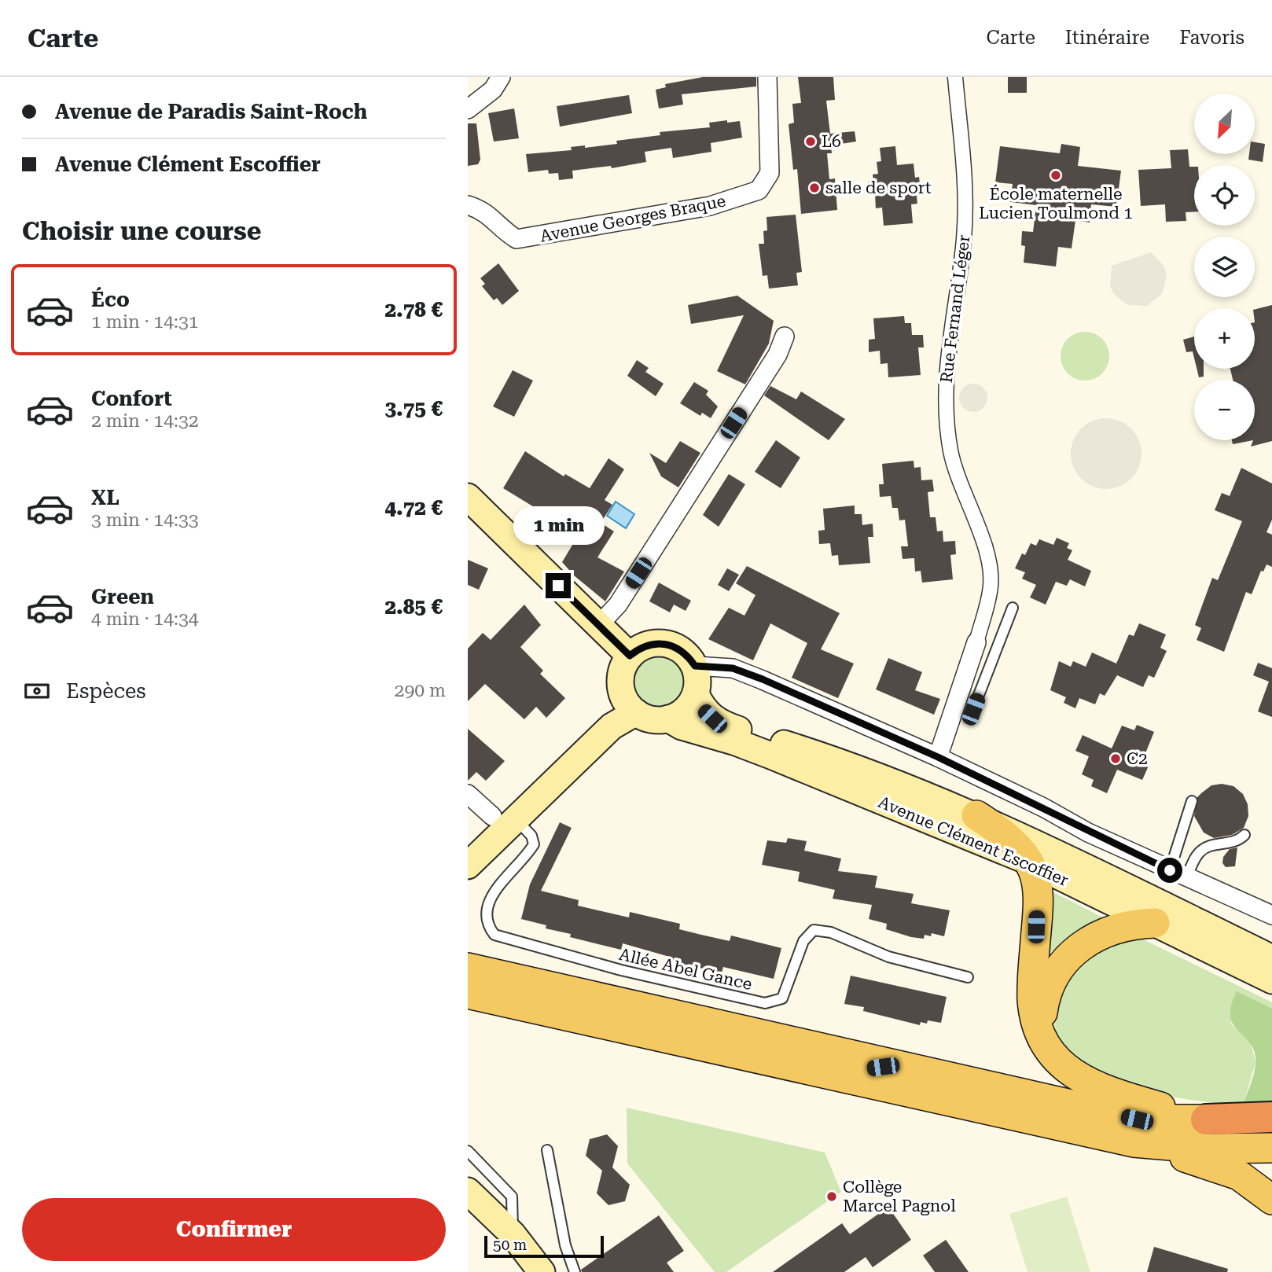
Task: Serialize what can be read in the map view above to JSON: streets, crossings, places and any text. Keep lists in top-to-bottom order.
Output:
{
  "streets": {
    "main road": ["Avenue Clément Escoffier"],
    "street": ["Avenue Georges Braque", "Rue Fernand Léger"],
    "lane": ["Allée Abel Gance"]
  },
  "places": [
    "L6",
    "École maternelle Lucien Toulmond 1",
    "salle de sport",
    "C2",
    "Collège Marcel Pagnol"
  ],
  "scale_bar": "50 m",
  "north": "bottom left",
  "page": {
    "header": "Carte",
    "nav": ["Carte", "Itinéraire", "Favoris"],
    "banner": ["Avenue de Paradis Saint-Roch", "Avenue Clément Escoffier"],
    "map_buttons": ["+", "−"],
    "heading": "Choisir une course",
    "list": [
      {
        "name": "Éco",
        "note": "1 min · 14:31",
        "value": "2.78 €"
      },
      {
        "name": "Confort",
        "note": "2 min · 14:32",
        "value": "3.75 €"
      },
      {
        "name": "XL",
        "note": "3 min · 14:33",
        "value": "4.72 €"
      },
      {
        "name": "Green",
        "note": "4 min · 14:34",
        "value": "2.85 €"
      }
    ],
    "bubble": "1 min",
    "pay": ["Espèces", "290 m"],
    "buttons": "Confirmer",
    "scale": "50 m"
  }
}
